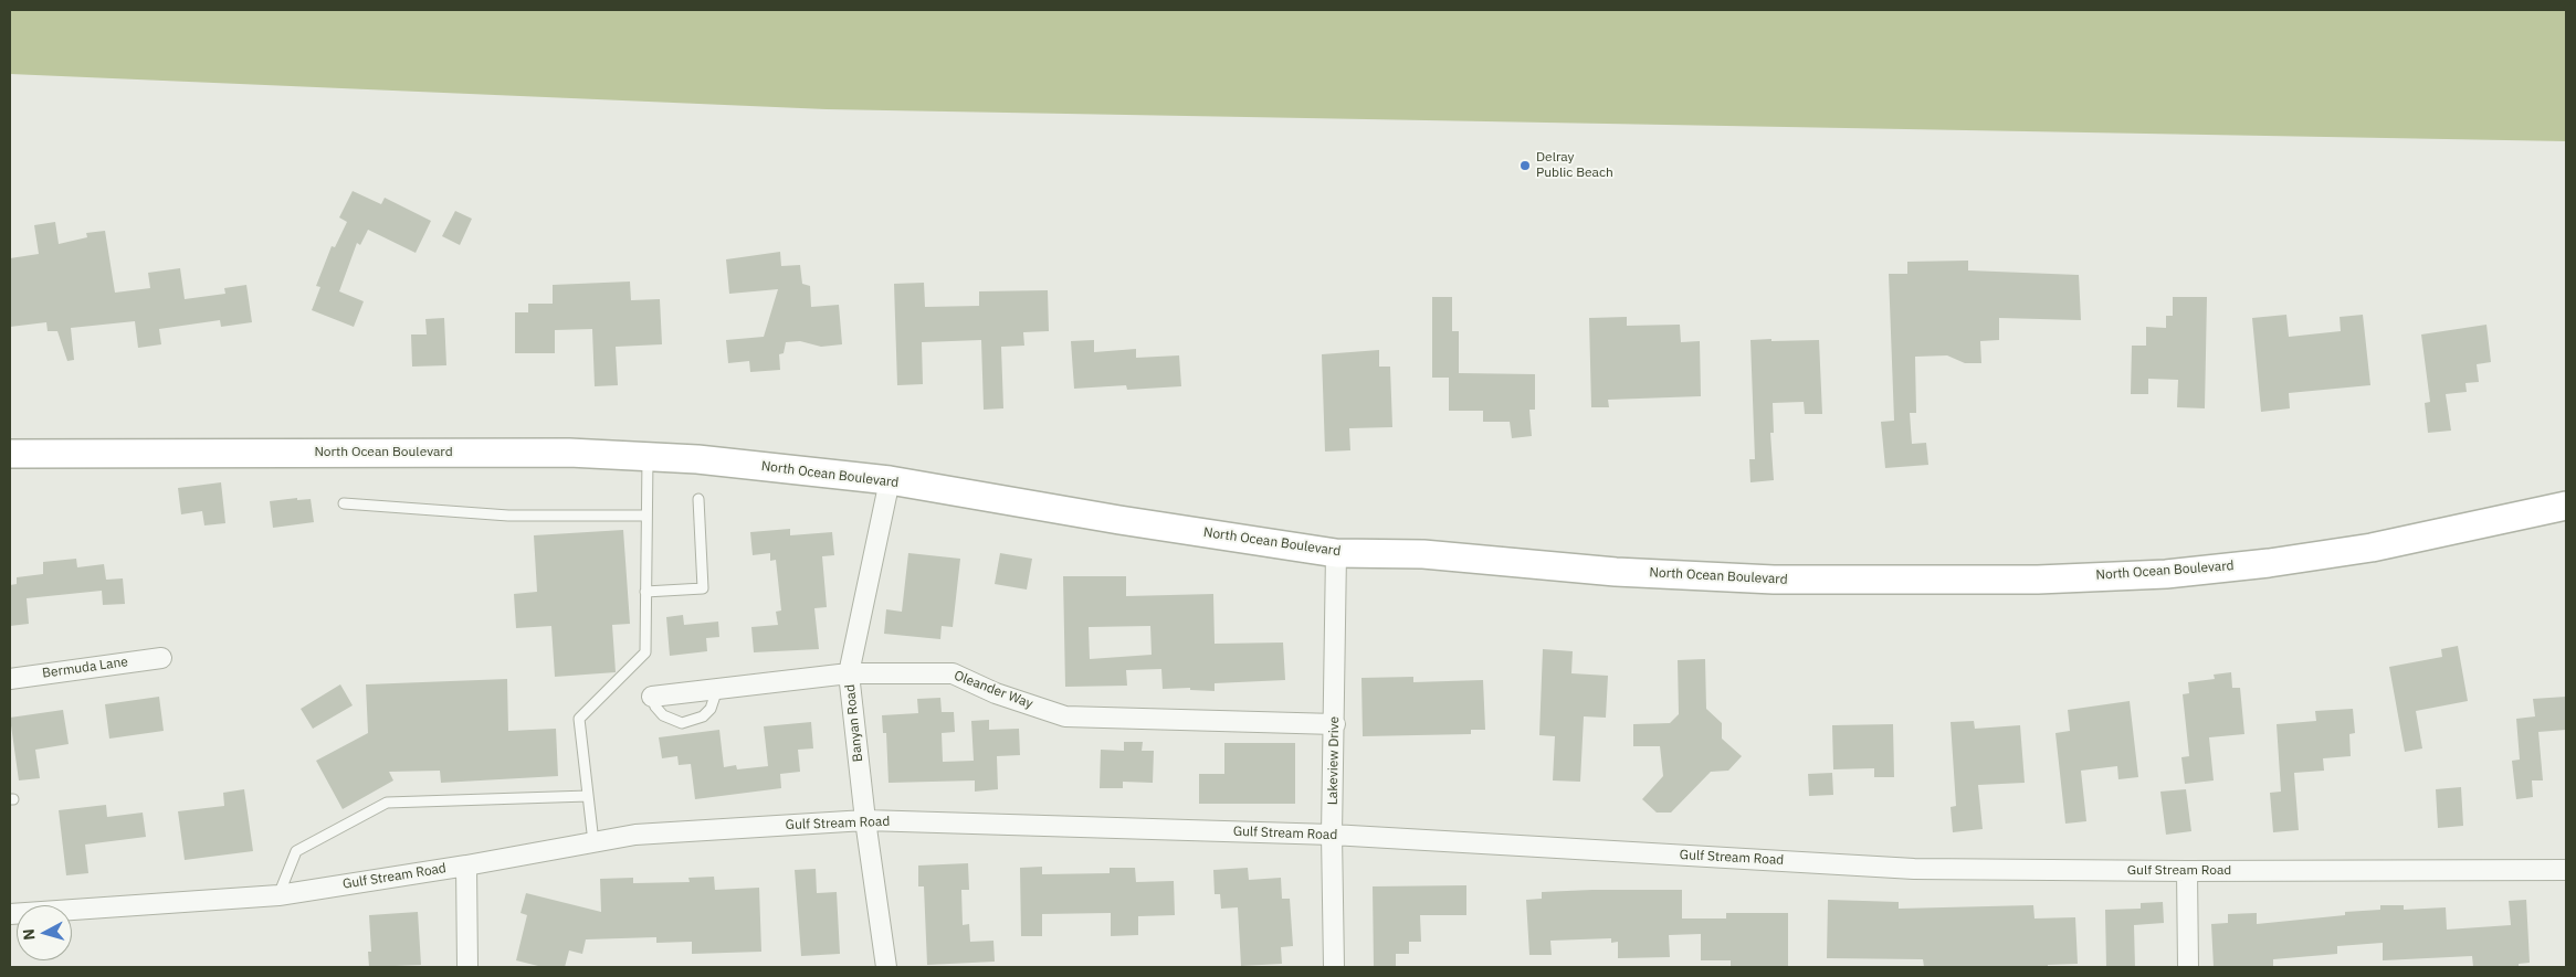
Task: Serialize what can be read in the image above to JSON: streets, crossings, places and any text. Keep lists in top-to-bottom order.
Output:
{
  "streets": {
    "main road": ["North Ocean Boulevard"],
    "street": [
      "Bermuda Lane",
      "Oleander Way",
      "Banyan Road",
      "Lakeview Drive",
      "Gulf Stream Road"
    ]
  },
  "crossings": [
    ["North Ocean Boulevard", "Banyan Road"],
    ["North Ocean Boulevard", "Lakeview Drive"],
    ["Oleander Way", "Banyan Road"],
    ["Oleander Way", "Lakeview Drive"],
    ["Banyan Road", "Gulf Stream Road"],
    ["Lakeview Drive", "Gulf Stream Road"]
  ],
  "places": ["Delray Public Beach"],
  "north": "left"
}
